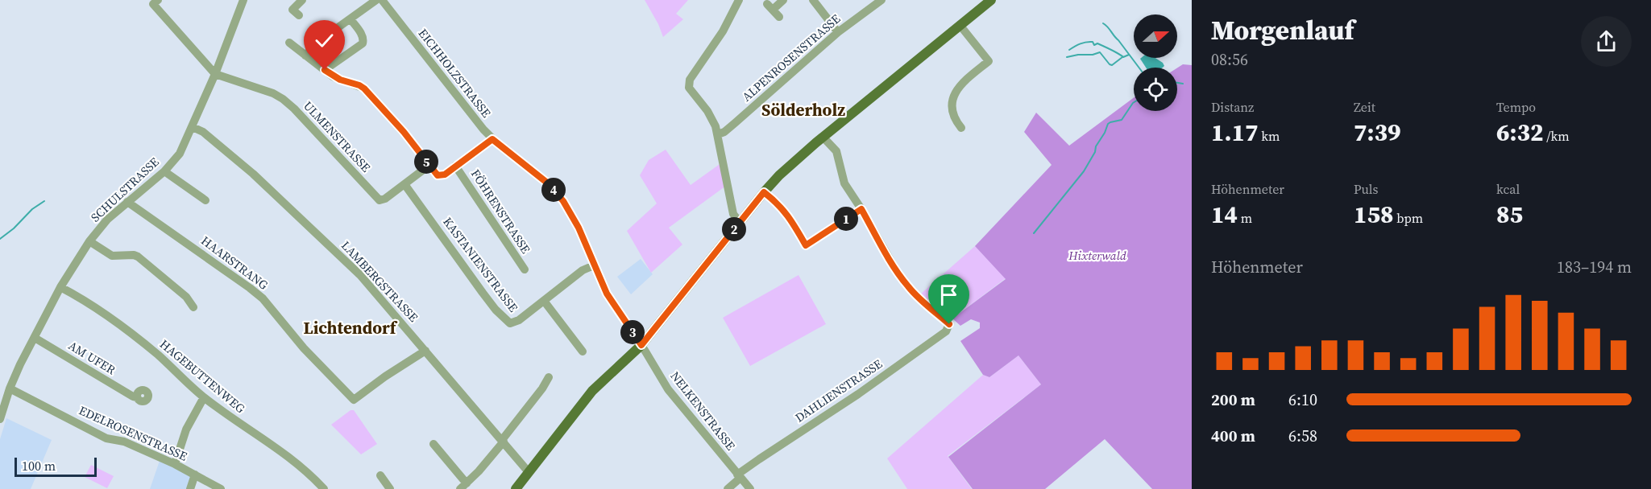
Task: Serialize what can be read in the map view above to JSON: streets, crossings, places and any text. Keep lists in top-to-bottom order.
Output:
{
  "streets": {
    "street": [
      "ALPENROSENSTRASSE",
      "EICHHOLZSTRASSE",
      "ULMENSTRASSE",
      "SCHULSTRASSE",
      "FÖHRENSTRASSE",
      "HAARSTRANG",
      "KASTANIENSTRASSE",
      "LAMBERGSTRASSE",
      "AM UFER",
      "HAGEBUTTENWEG",
      "DAHLIENSTRASSE",
      "NELKENSTRASSE",
      "EDELROSENSTRASSE"
    ]
  },
  "crossings": [
    ["EICHHOLZSTRASSE", "KASTANIENSTRASSE"],
    ["EICHHOLZSTRASSE", "NELKENSTRASSE"],
    ["ULMENSTRASSE", "SCHULSTRASSE"],
    ["ULMENSTRASSE", "KASTANIENSTRASSE"],
    ["SCHULSTRASSE", "HAARSTRANG"],
    ["SCHULSTRASSE", "LAMBERGSTRASSE"],
    ["SCHULSTRASSE", "AM UFER"],
    ["SCHULSTRASSE", "HAGEBUTTENWEG"],
    ["SCHULSTRASSE", "EDELROSENSTRASSE"],
    ["HAARSTRANG", "LAMBERGSTRASSE"],
    ["DAHLIENSTRASSE", "NELKENSTRASSE"]
  ],
  "districts": ["Sölderholz", "Lichtendorf"],
  "parks": ["Hixterwald"],
  "scale_bar": "100 m",
  "north": "right",
  "page": {
    "heading": ["Morgenlauf", "08:56"],
    "stats": [
      ["Distanz", "1.17 km"],
      ["Zeit", "7:39"],
      ["Tempo", "6:32 /km"],
      ["Höhenmeter", "14 m"],
      ["Puls", "158 bpm"],
      ["kcal", "85"]
    ],
    "pins": [
      "5",
      "4",
      "1",
      "2",
      "3"
    ],
    "chart": ["Höhenmeter", "183–194 m"],
    "list": [
      {
        "name": "200 m",
        "note": "6:10"
      },
      {
        "name": "400 m",
        "note": "6:58"
      }
    ],
    "scale": "100 m"
  }
}
